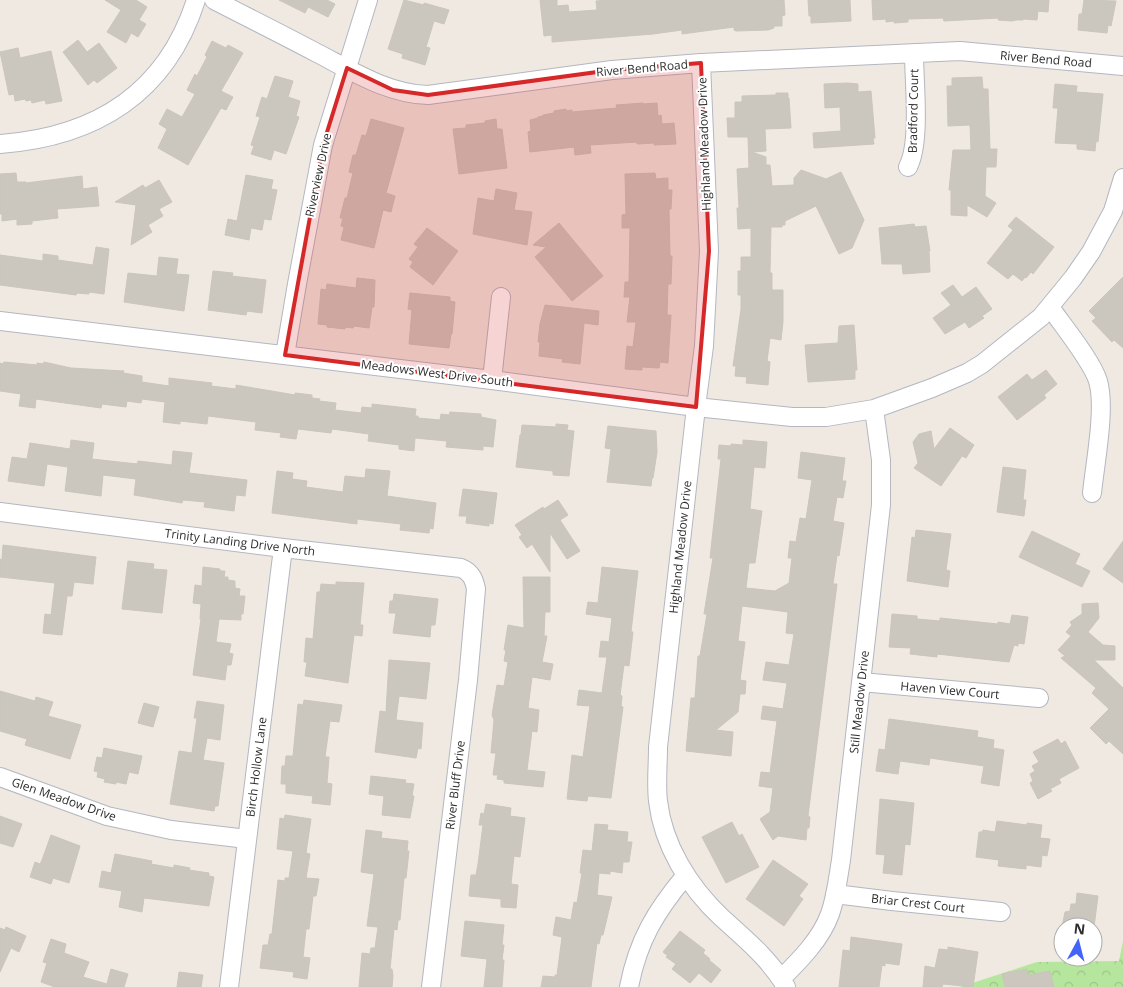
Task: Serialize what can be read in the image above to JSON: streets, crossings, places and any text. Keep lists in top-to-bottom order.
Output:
{
  "streets": {
    "street": [
      "River Bend Road",
      "Bradford Court",
      "Highland Meadow Drive",
      "Riverview Drive",
      "Meadows West Drive South",
      "Trinity Landing Drive North",
      "Haven View Court",
      "Still Meadow Drive",
      "Birch Hollow Lane",
      "River Bluff Drive",
      "Glen Meadow Drive",
      "Briar Crest Court"
    ]
  },
  "crossings": [
    ["River Bend Road", "Bradford Court"],
    ["River Bend Road", "Highland Meadow Drive"],
    ["River Bend Road", "Riverview Drive"],
    ["Highland Meadow Drive", "Meadows West Drive South"],
    ["Highland Meadow Drive", "Still Meadow Drive"],
    ["Riverview Drive", "Meadows West Drive South"],
    ["Meadows West Drive South", "Still Meadow Drive"],
    ["Trinity Landing Drive North", "Birch Hollow Lane"],
    ["Trinity Landing Drive North", "River Bluff Drive"],
    ["Haven View Court", "Still Meadow Drive"],
    ["Still Meadow Drive", "Briar Crest Court"],
    ["Birch Hollow Lane", "Glen Meadow Drive"]
  ],
  "north": "top"
}
